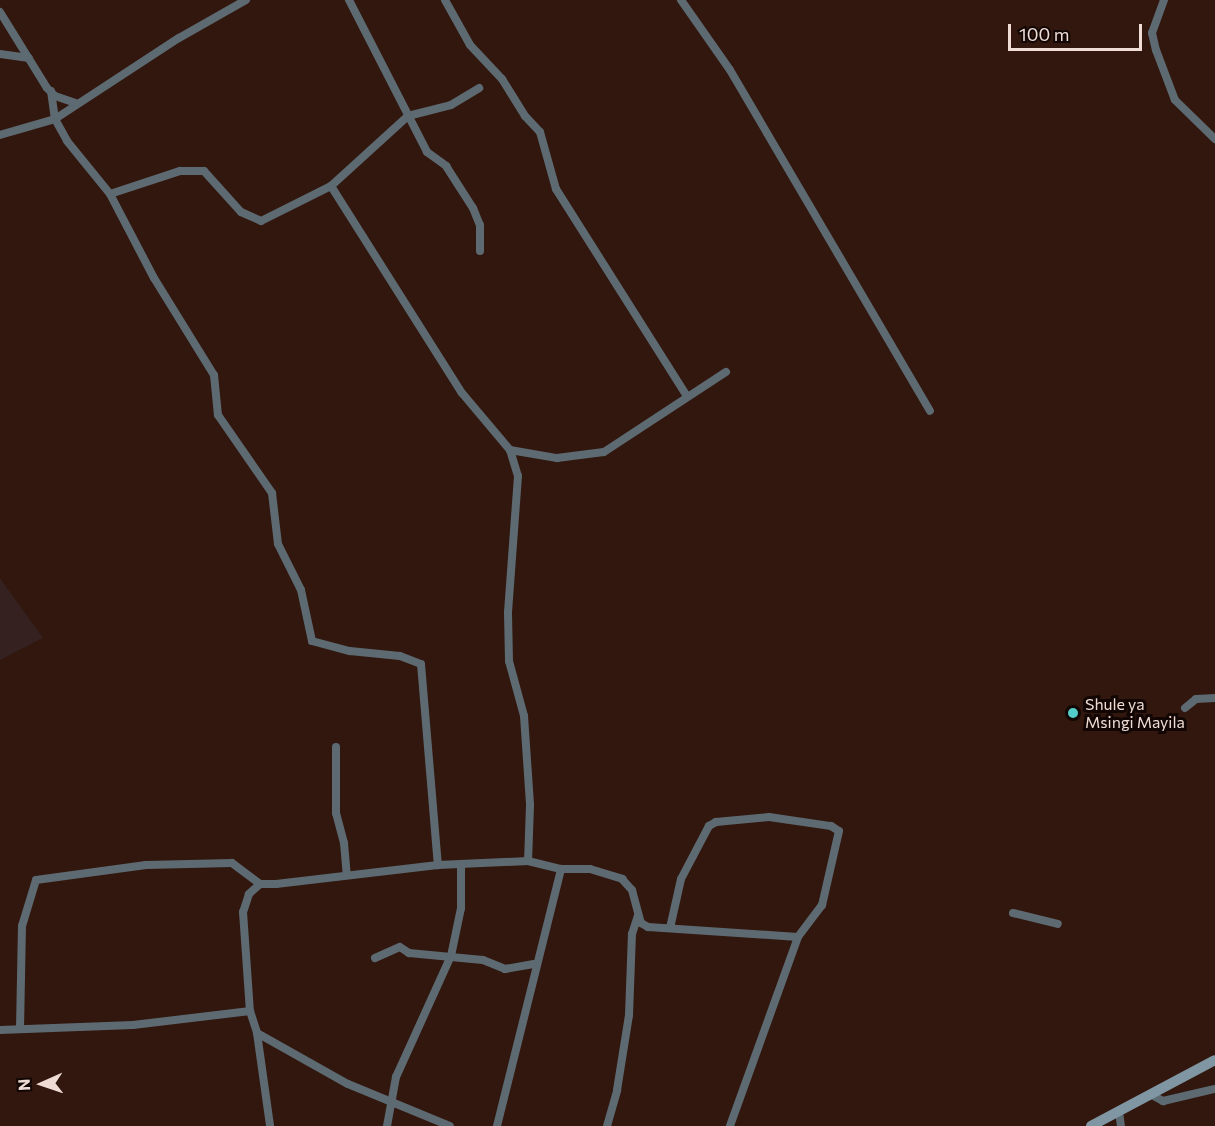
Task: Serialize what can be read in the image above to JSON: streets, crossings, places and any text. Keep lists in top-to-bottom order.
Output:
{
  "places": ["Shule ya Msingi Mayila"],
  "scale_bar": "100 m",
  "north": "left"
}
